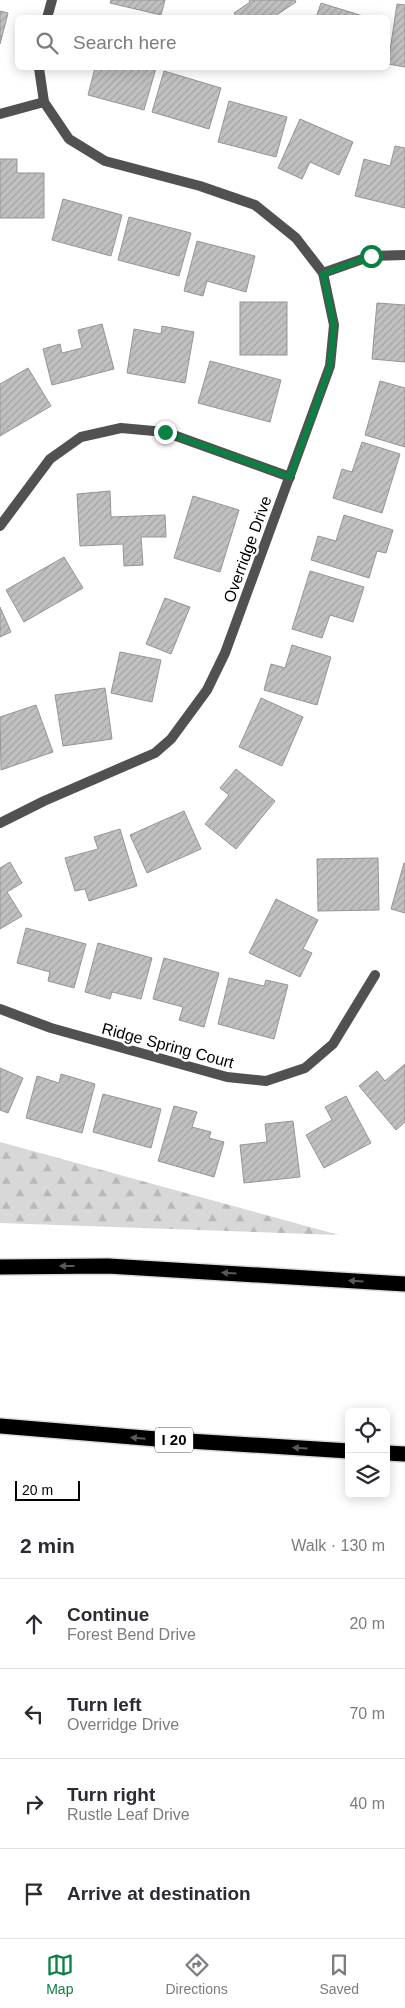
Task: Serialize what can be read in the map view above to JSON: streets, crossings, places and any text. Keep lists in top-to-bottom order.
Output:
{
  "streets": {
    "highway": ["I 20"],
    "street": ["Overridge Drive", "Ridge Spring Court"]
  },
  "scale_bar": "20 m",
  "page": {
    "search": "Search here",
    "scale": "20 m",
    "heading": ["2 min", "Walk · 130 m"],
    "list": [
      ["Continue", "Forest Bend Drive", "20 m"],
      ["Turn left", "Overridge Drive", "70 m"],
      ["Turn right", "Rustle Leaf Drive", "40 m"],
      "Arrive at destination"
    ],
    "nav": ["Map", "Directions", "Saved"]
  }
}
